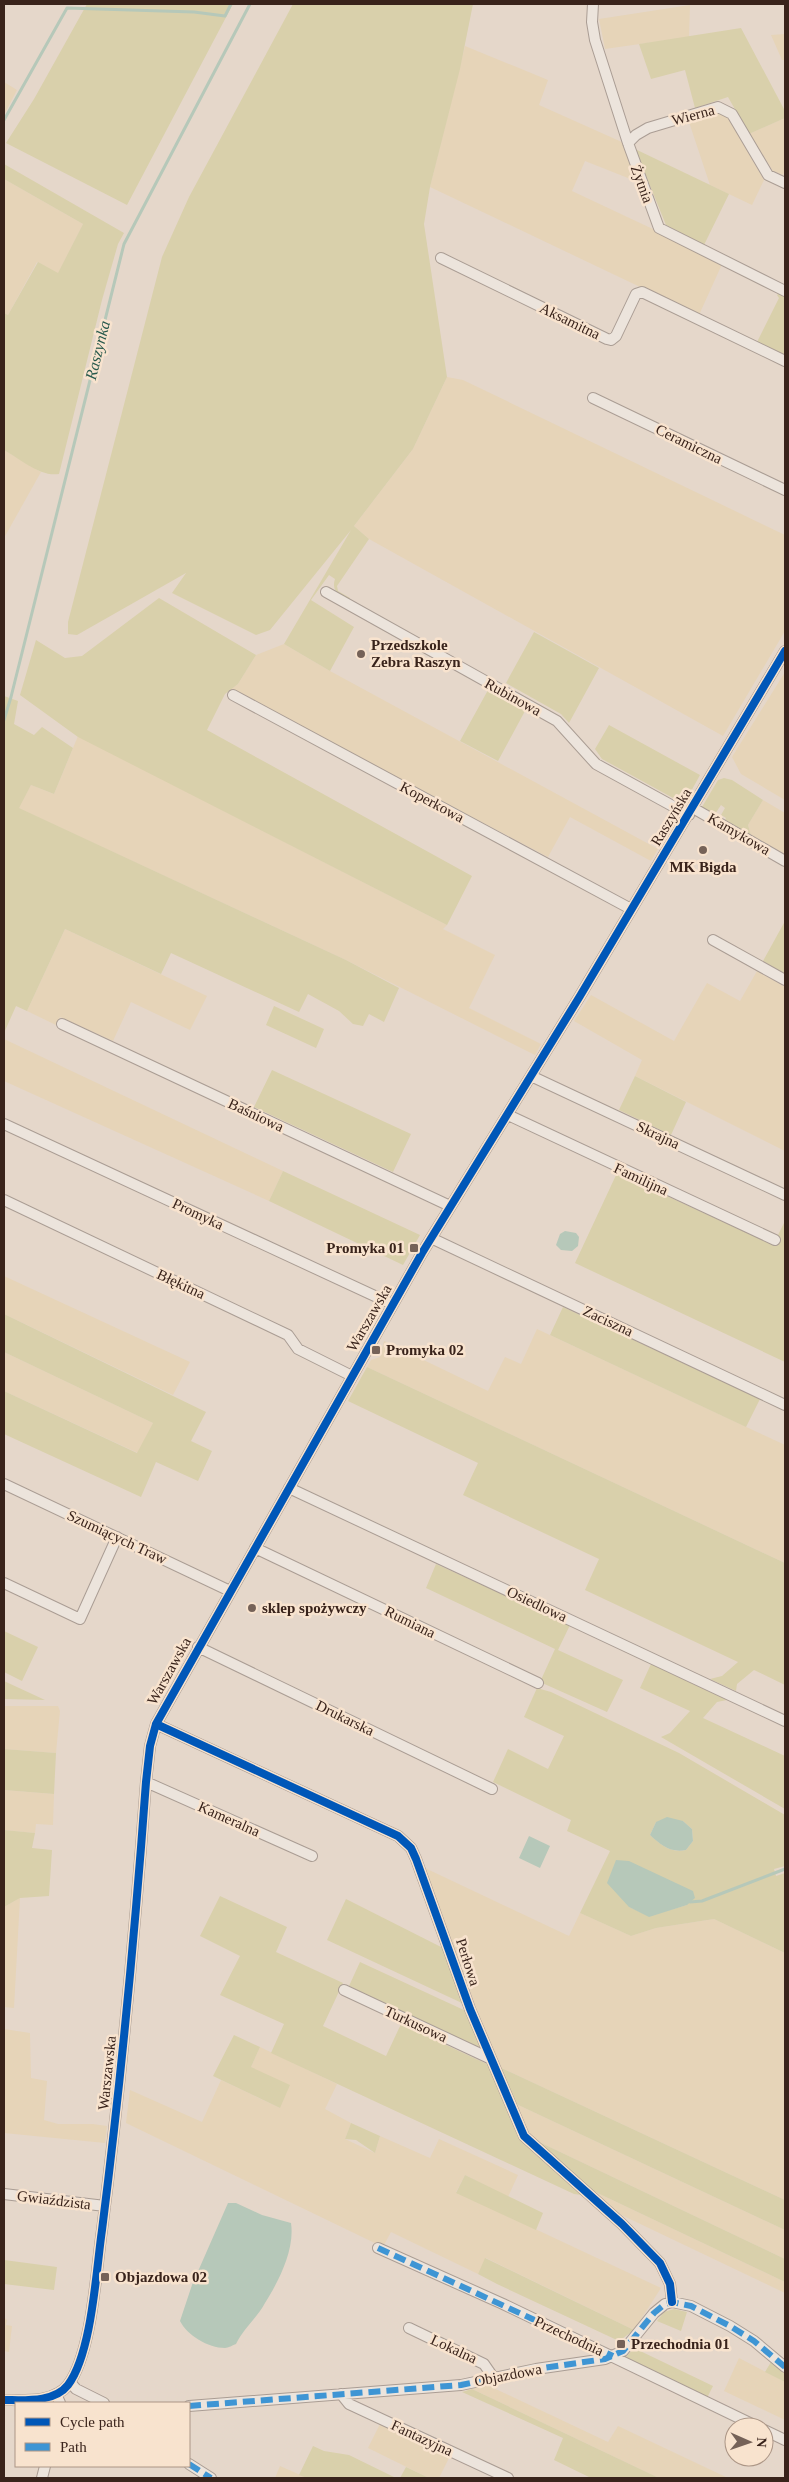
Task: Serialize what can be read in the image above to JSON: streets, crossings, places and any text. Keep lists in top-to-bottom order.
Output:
{
  "streets": {
    "street": [
      "Wierna",
      "Żytnia",
      "Aksamitna",
      "Ceramiczna",
      "Rubinowa",
      "Koperkowa",
      "Raszyńska",
      "Kamykowa",
      "Baśniowa",
      "Skrajna",
      "Familijna",
      "Promyka",
      "Błękitna",
      "Warszawska",
      "Zaciszna",
      "Szumiących Traw",
      "Osiedlowa",
      "Rumiana",
      "Drukarska",
      "Kameralna",
      "Perłowa",
      "Turkusowa",
      "Gwiaździsta",
      "Przechodnia",
      "Lokalna",
      "Objazdowa",
      "Fantazyjna"
    ]
  },
  "crossings": [
    ["Wierna", "Żytnia"],
    ["Rubinowa", "Raszyńska"],
    ["Rubinowa", "Kamykowa"],
    ["Koperkowa", "Raszyńska"],
    ["Raszyńska", "Kamykowa"],
    ["Raszyńska", "Warszawska"],
    ["Baśniowa", "Warszawska"],
    ["Skrajna", "Warszawska"],
    ["Familijna", "Warszawska"],
    ["Promyka", "Warszawska"],
    ["Błękitna", "Warszawska"],
    ["Warszawska", "Zaciszna"],
    ["Warszawska", "Szumiących Traw"],
    ["Warszawska", "Osiedlowa"],
    ["Warszawska", "Rumiana"],
    ["Warszawska", "Drukarska"],
    ["Warszawska", "Kameralna"],
    ["Warszawska", "Perłowa"],
    ["Warszawska", "Gwiaździsta"],
    ["Perłowa", "Turkusowa"],
    ["Perłowa", "Objazdowa"],
    ["Przechodnia", "Objazdowa"],
    ["Lokalna", "Objazdowa"],
    ["Objazdowa", "Fantazyjna"]
  ],
  "water": ["Raszynka"],
  "places": {
    "other": ["Przedszkole Zebra Raszyn", "MK Bigda", "sklep spożywczy"],
    "transit": [
      "Promyka 01",
      "Promyka 02",
      "Objazdowa 02",
      "Przechodnia 01"
    ]
  },
  "legend": ["Cycle path", "Path"],
  "north": "right"
}
